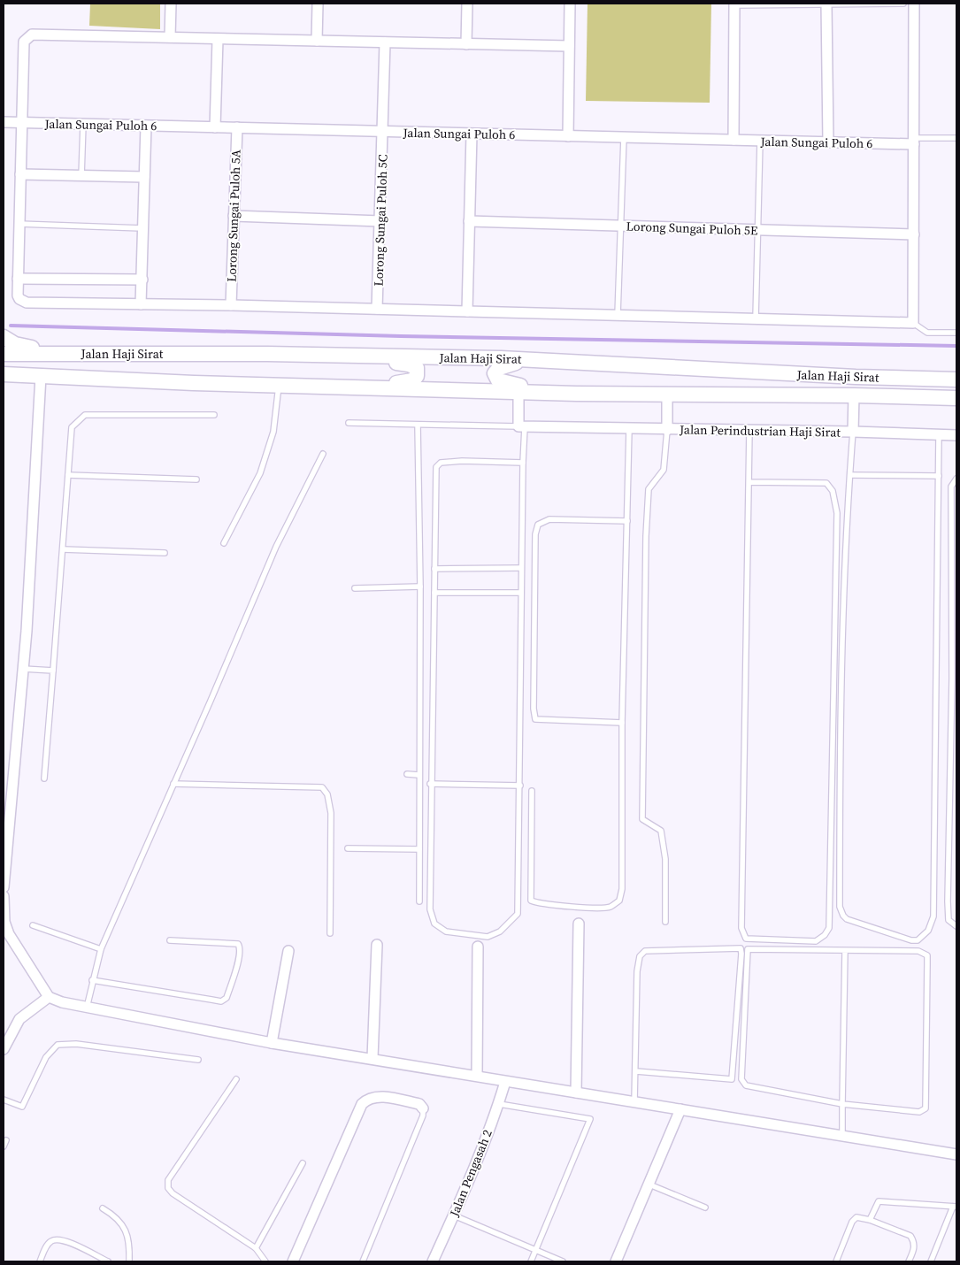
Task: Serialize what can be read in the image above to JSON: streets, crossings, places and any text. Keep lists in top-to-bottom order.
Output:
{
  "streets": {
    "main road": ["Jalan Haji Sirat"],
    "street": [
      "Jalan Sungai Puloh 6",
      "Lorong Sungai Puloh 5A",
      "Lorong Sungai Puloh 5C",
      "Lorong Sungai Puloh 5E",
      "Jalan Perindustrian Haji Sirat",
      "Jalan Pengasah 2"
    ]
  },
  "crossings": [
    ["Jalan Sungai Puloh 6", "Lorong Sungai Puloh 5A"],
    ["Jalan Sungai Puloh 6", "Lorong Sungai Puloh 5C"],
    ["Jalan Haji Sirat", "Jalan Perindustrian Haji Sirat"]
  ]
}
